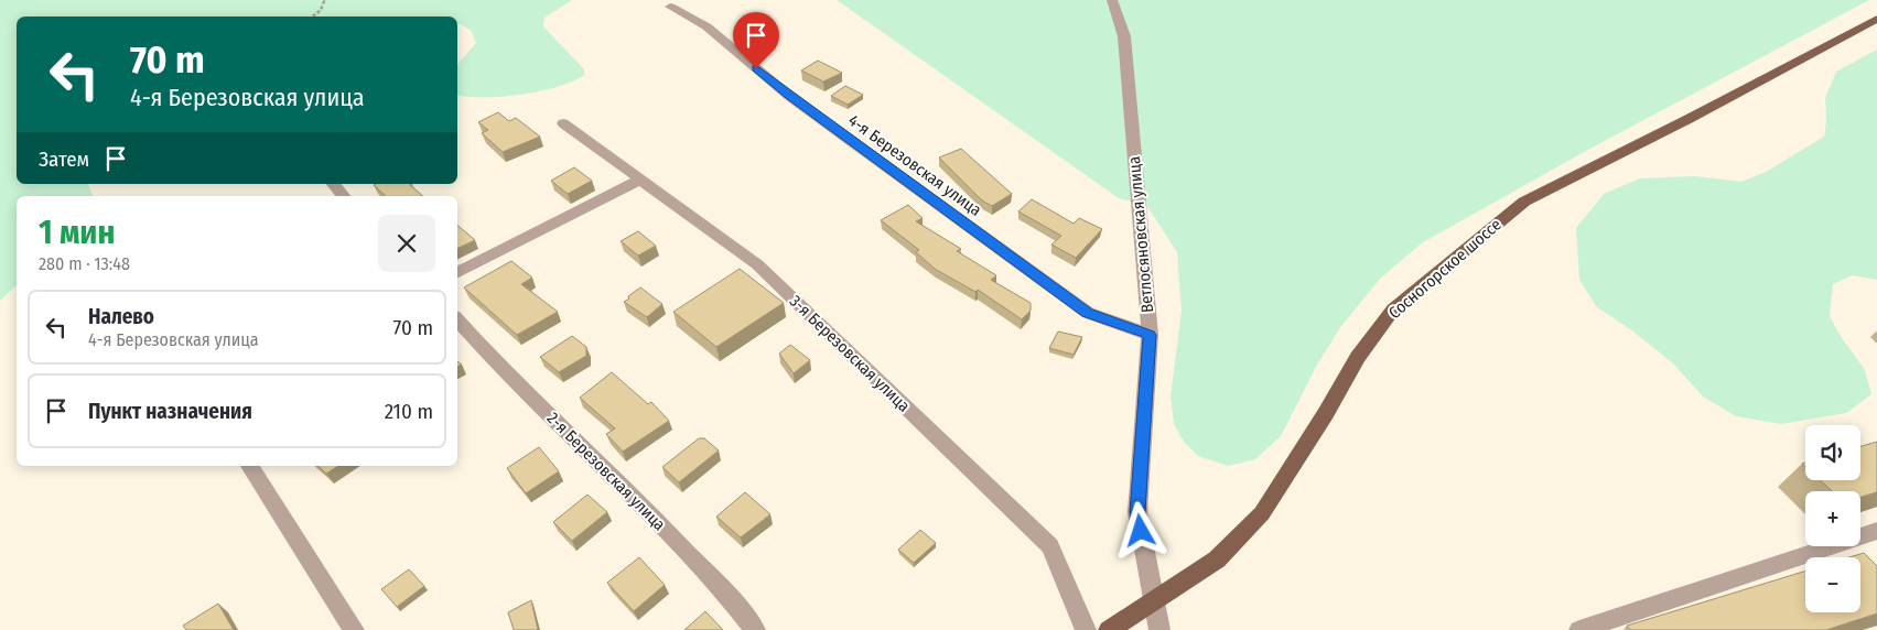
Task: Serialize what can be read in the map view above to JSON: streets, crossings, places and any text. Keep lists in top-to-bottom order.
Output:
{
  "streets": {
    "main road": ["Сосногорское шоссе"],
    "street": [
      "4-я Березовская улица",
      "Ветлосяновская улица",
      "3-я Березовская улица",
      "2-я Березовская улица"
    ]
  },
  "crossings": [
    ["4-я Березовская улица", "Ветлосяновская улица"],
    ["Ветлосяновская улица", "Сосногорское шоссе"]
  ],
  "page": {
    "turn": ["70 m", "4-я Березовская улица"],
    "then": "Затем",
    "heading": ["1 мин", "280 m · 13:48"],
    "list": [
      {
        "name": "Налево",
        "note": "4-я Березовская улица",
        "value": "70 m"
      },
      {
        "name": "Пункт назначения",
        "value": "210 m"
      }
    ],
    "map_buttons": ["+", "−"]
  }
}
